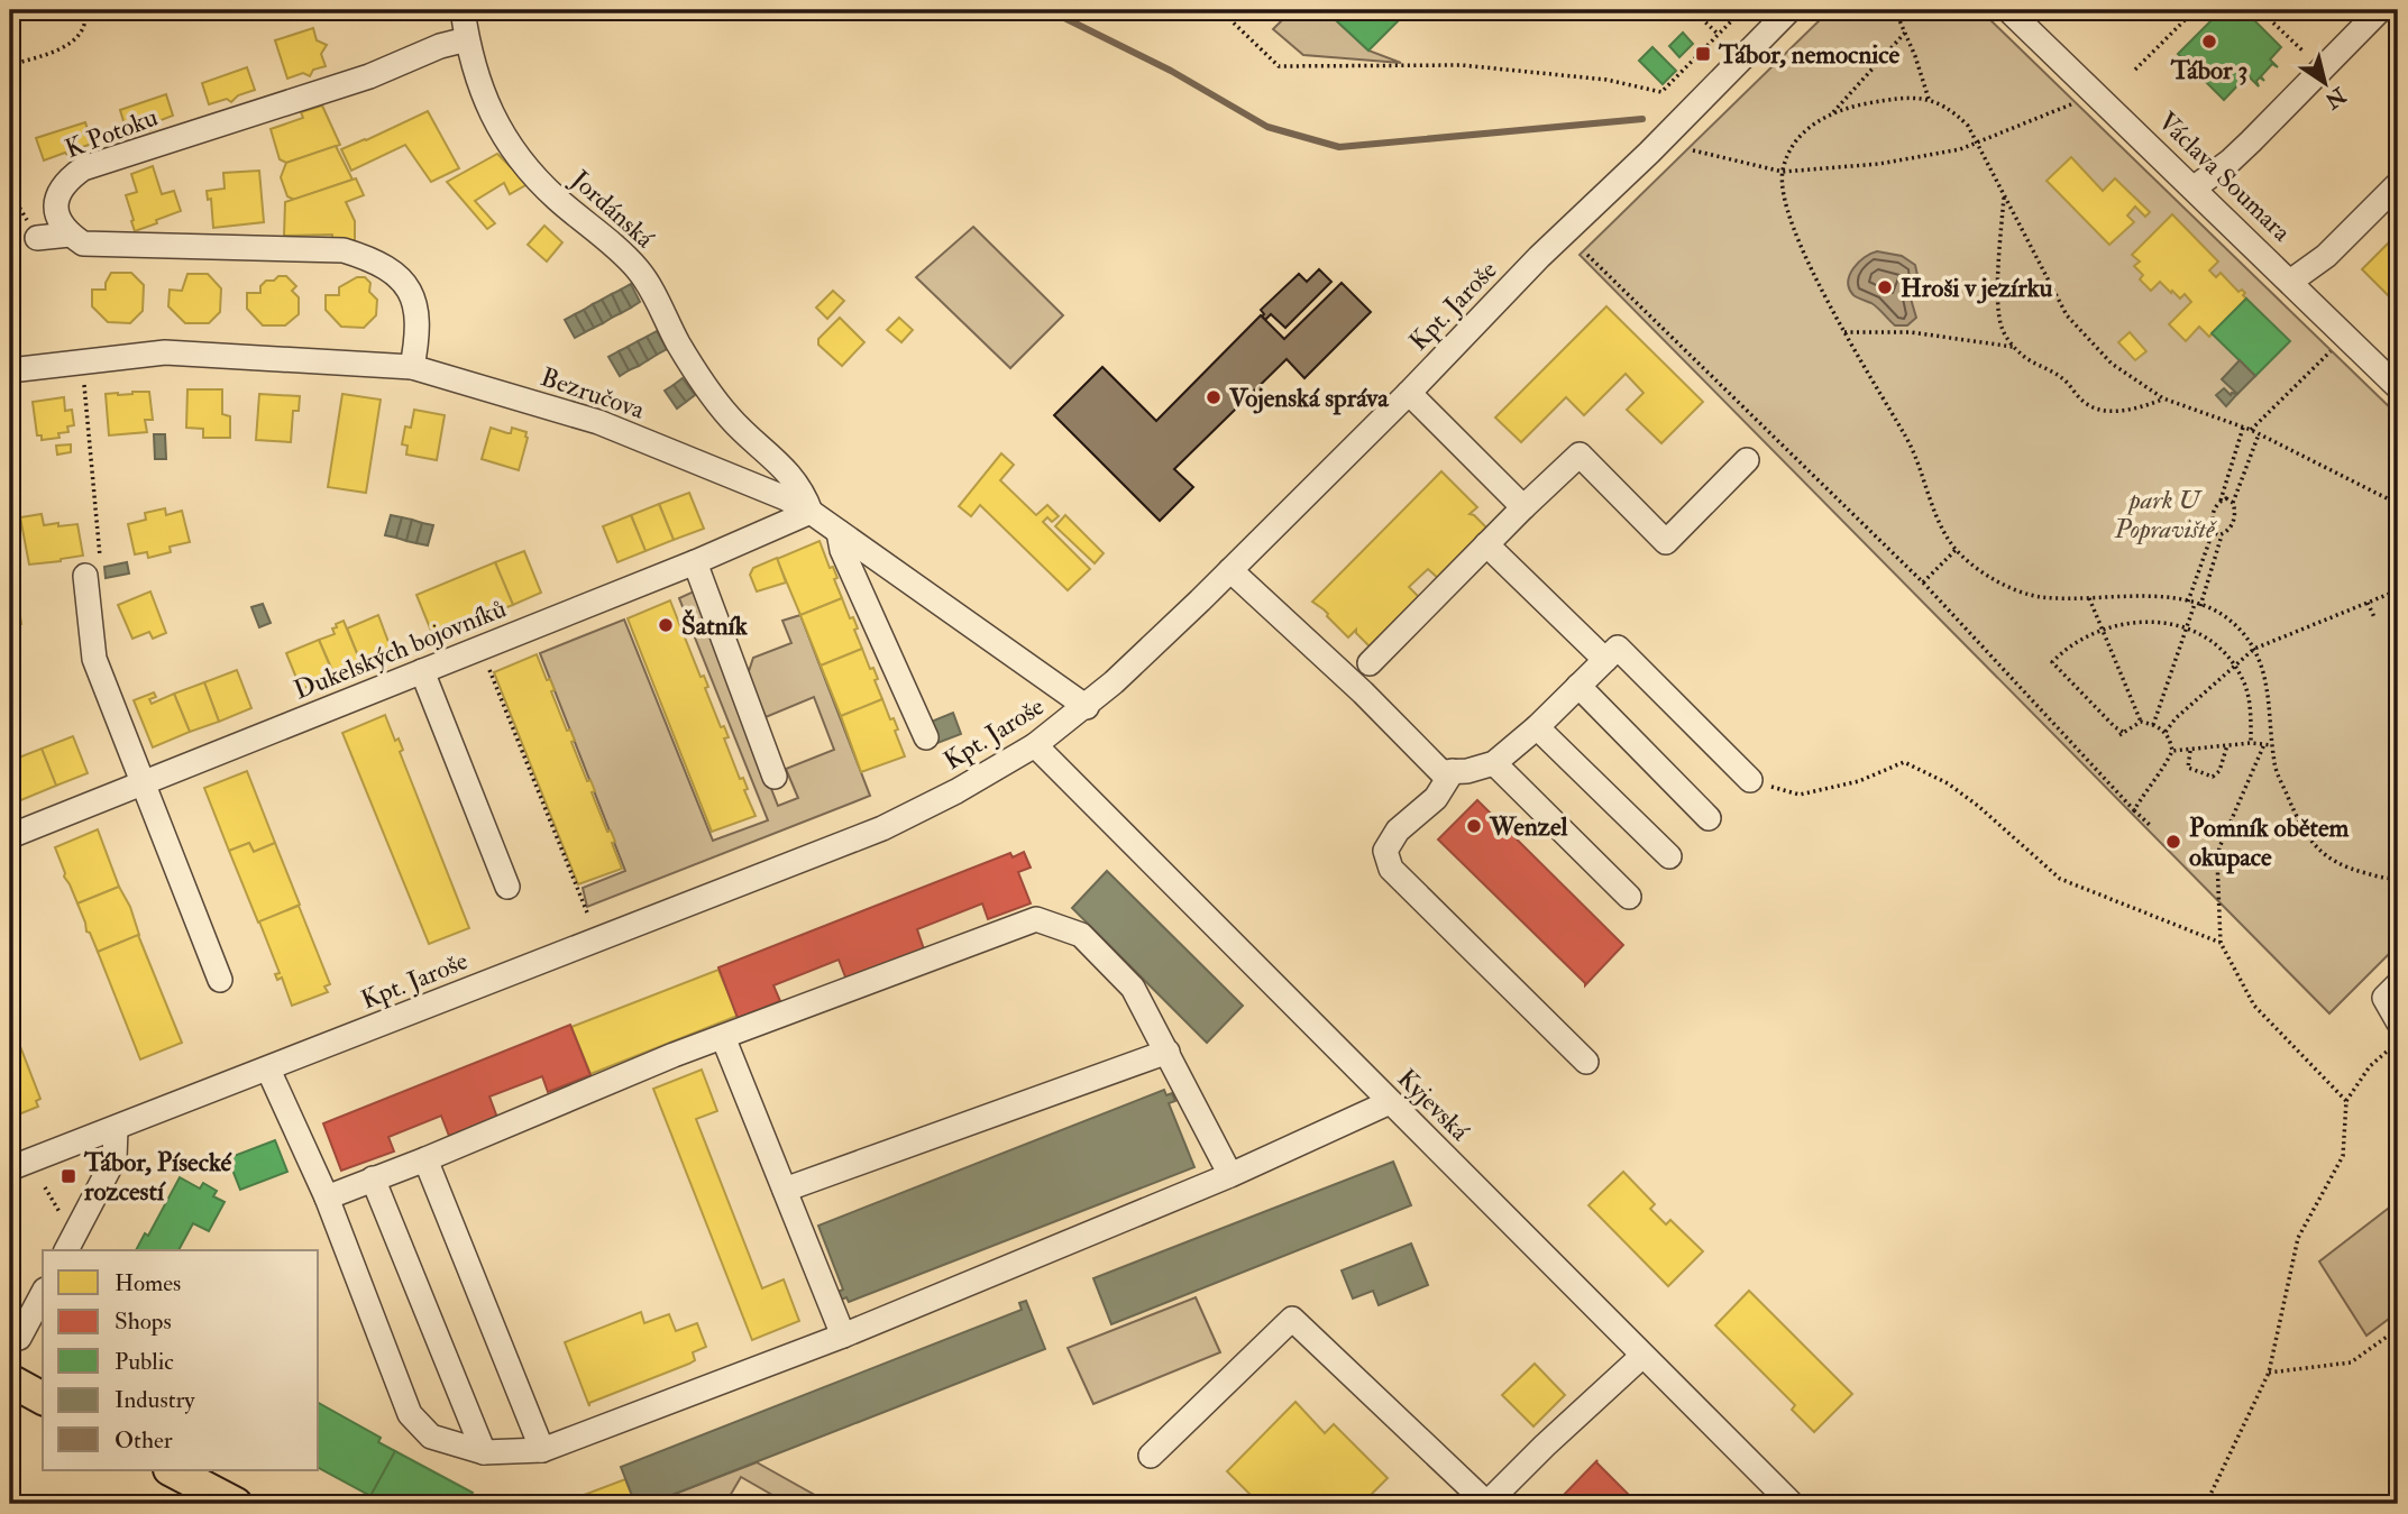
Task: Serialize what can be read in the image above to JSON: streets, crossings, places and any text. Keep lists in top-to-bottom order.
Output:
{
  "streets": {
    "street": [
      "K Potoku",
      "Václava Soumara",
      "Jordánská",
      "Kpt. Jaroše",
      "Bezručova",
      "Dukelských bojovníků",
      "Kyjevská"
    ]
  },
  "crossings": [
    ["K Potoku", "Jordánská"],
    ["Jordánská", "Bezručova"],
    ["Jordánská", "Dukelských bojovníků"],
    ["Kpt. Jaroše", "Bezručova"],
    ["Kpt. Jaroše", "Kyjevská"],
    ["Bezručova", "Dukelských bojovníků"]
  ],
  "parks": ["park U Popraviště"],
  "places": {
    "other": [
      "Tábor 3",
      "Hroši v jezírku",
      "Vojenská správa",
      "Šatník",
      "Wenzel",
      "Pomník obětem okupace"
    ],
    "transit": ["Tábor, nemocnice", "Tábor, Písecké rozcestí"]
  },
  "legend": [
    "Homes",
    "Shops",
    "Public",
    "Industry",
    "Other"
  ],
  "north": "bottom right"
}
